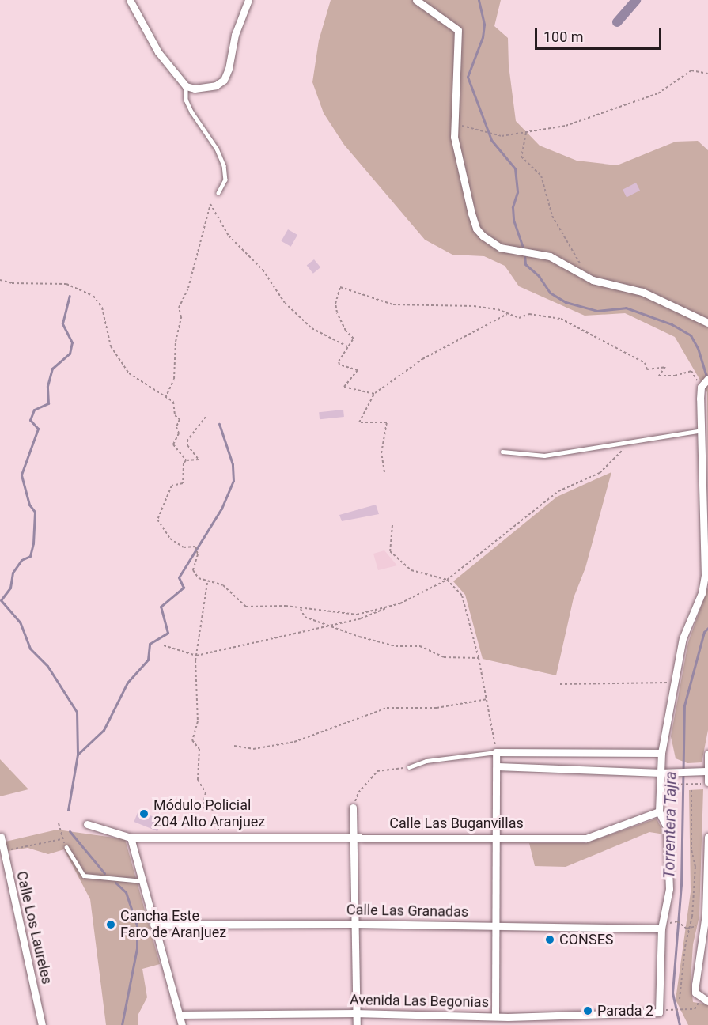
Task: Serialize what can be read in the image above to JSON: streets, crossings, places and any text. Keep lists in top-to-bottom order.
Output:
{
  "streets": {
    "street": [
      "Calle Las Buganvillas",
      "Calle Las Granadas",
      "Calle Los Laureles",
      "Avenida Las Begonias"
    ]
  },
  "water": ["Torrentera Tajra"],
  "places": [
    "Módulo Policial 204 Alto Aranjuez",
    "Cancha Este Faro de Aranjuez",
    "CONSES",
    "Parada 2"
  ],
  "scale_bar": "100 m"
}
